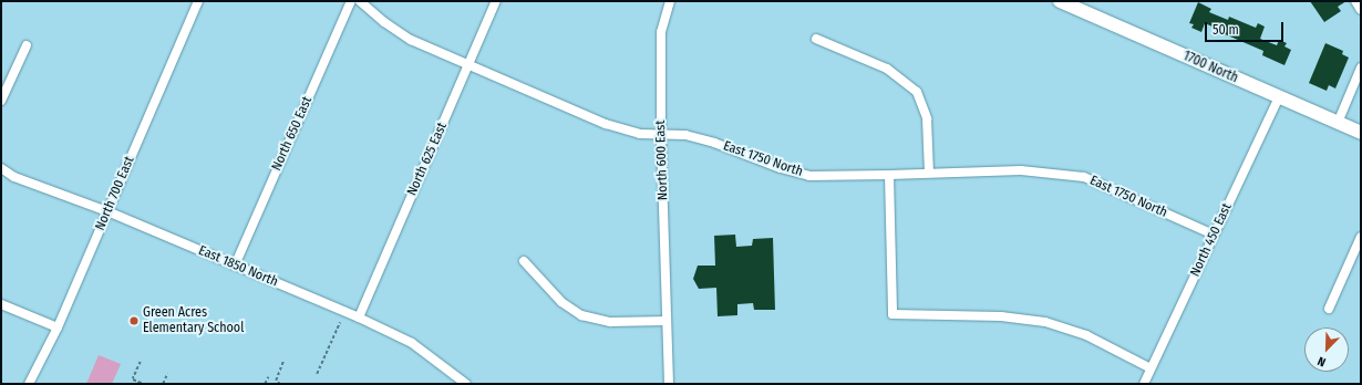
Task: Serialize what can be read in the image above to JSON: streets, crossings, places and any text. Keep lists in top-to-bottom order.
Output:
{
  "streets": {
    "street": [
      "1700 North",
      "North 650 East",
      "North 625 East",
      "East 1750 North",
      "North 600 East",
      "North 700 East",
      "North 450 East",
      "East 1850 North"
    ]
  },
  "crossings": [
    ["1700 North", "North 450 East"],
    ["North 650 East", "East 1850 North"],
    ["North 625 East", "East 1750 North"],
    ["North 625 East", "East 1850 North"],
    ["East 1750 North", "North 600 East"],
    ["East 1750 North", "North 450 East"],
    ["North 700 East", "East 1850 North"]
  ],
  "places": ["Green Acres Elementary School"],
  "scale_bar": "50 m",
  "north": "bottom left"
}
